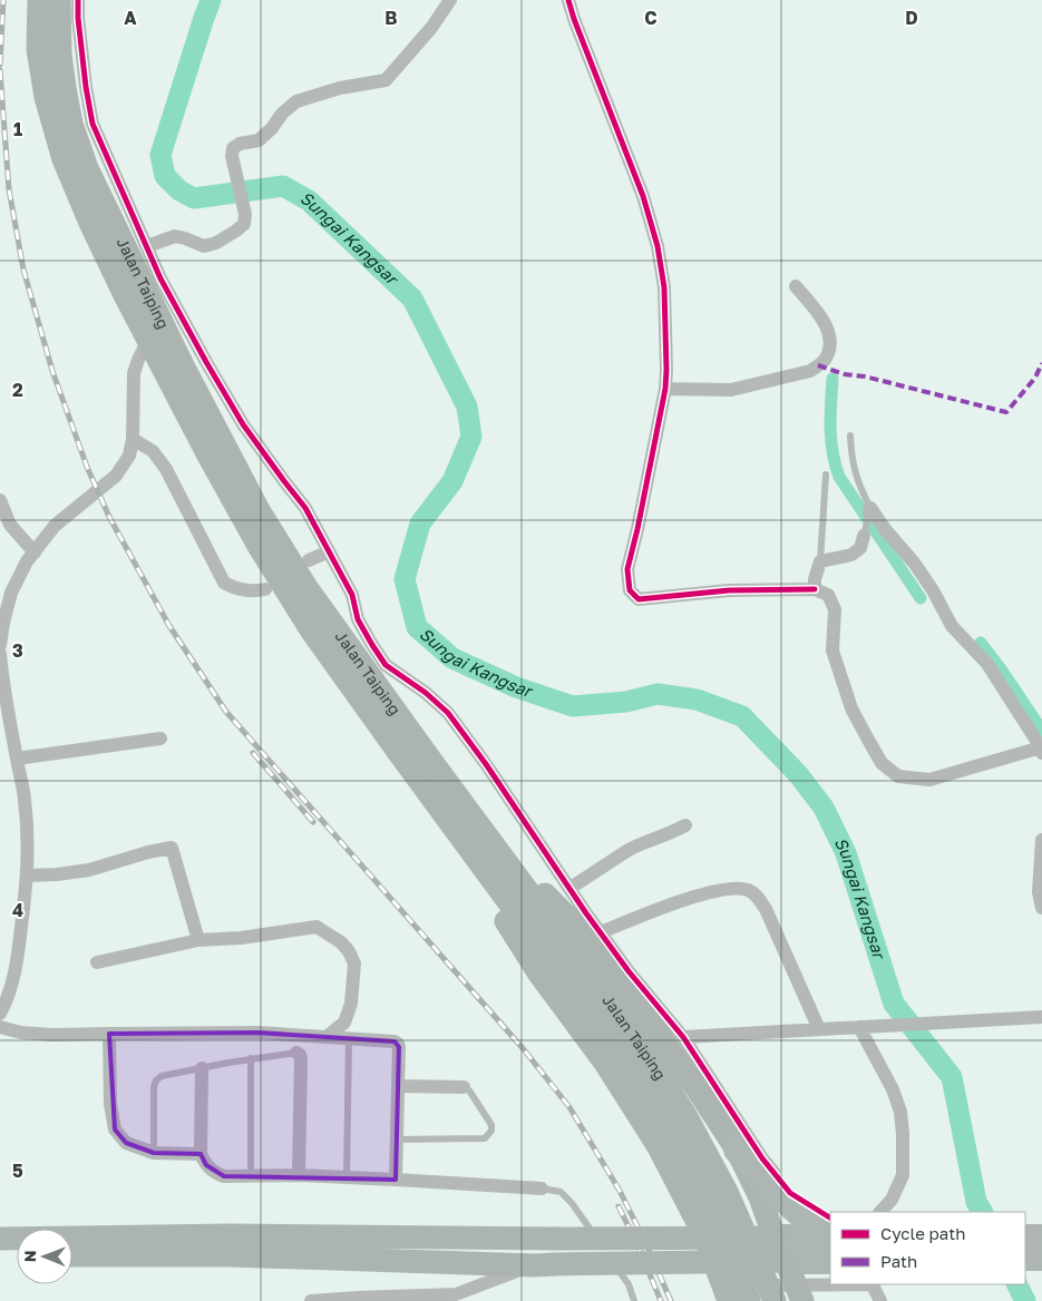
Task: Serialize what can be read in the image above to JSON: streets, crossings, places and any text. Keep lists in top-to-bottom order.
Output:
{
  "streets": {
    "highway": ["Jalan Taiping"]
  },
  "water": ["Sungai Kangsar"],
  "legend": ["Cycle path", "Path"],
  "north": "left",
  "grid": {
    "columns": [
      "A",
      "B",
      "C",
      "D"
    ],
    "rows": [
      "1",
      "2",
      "3",
      "4",
      "5"
    ]
  }
}
